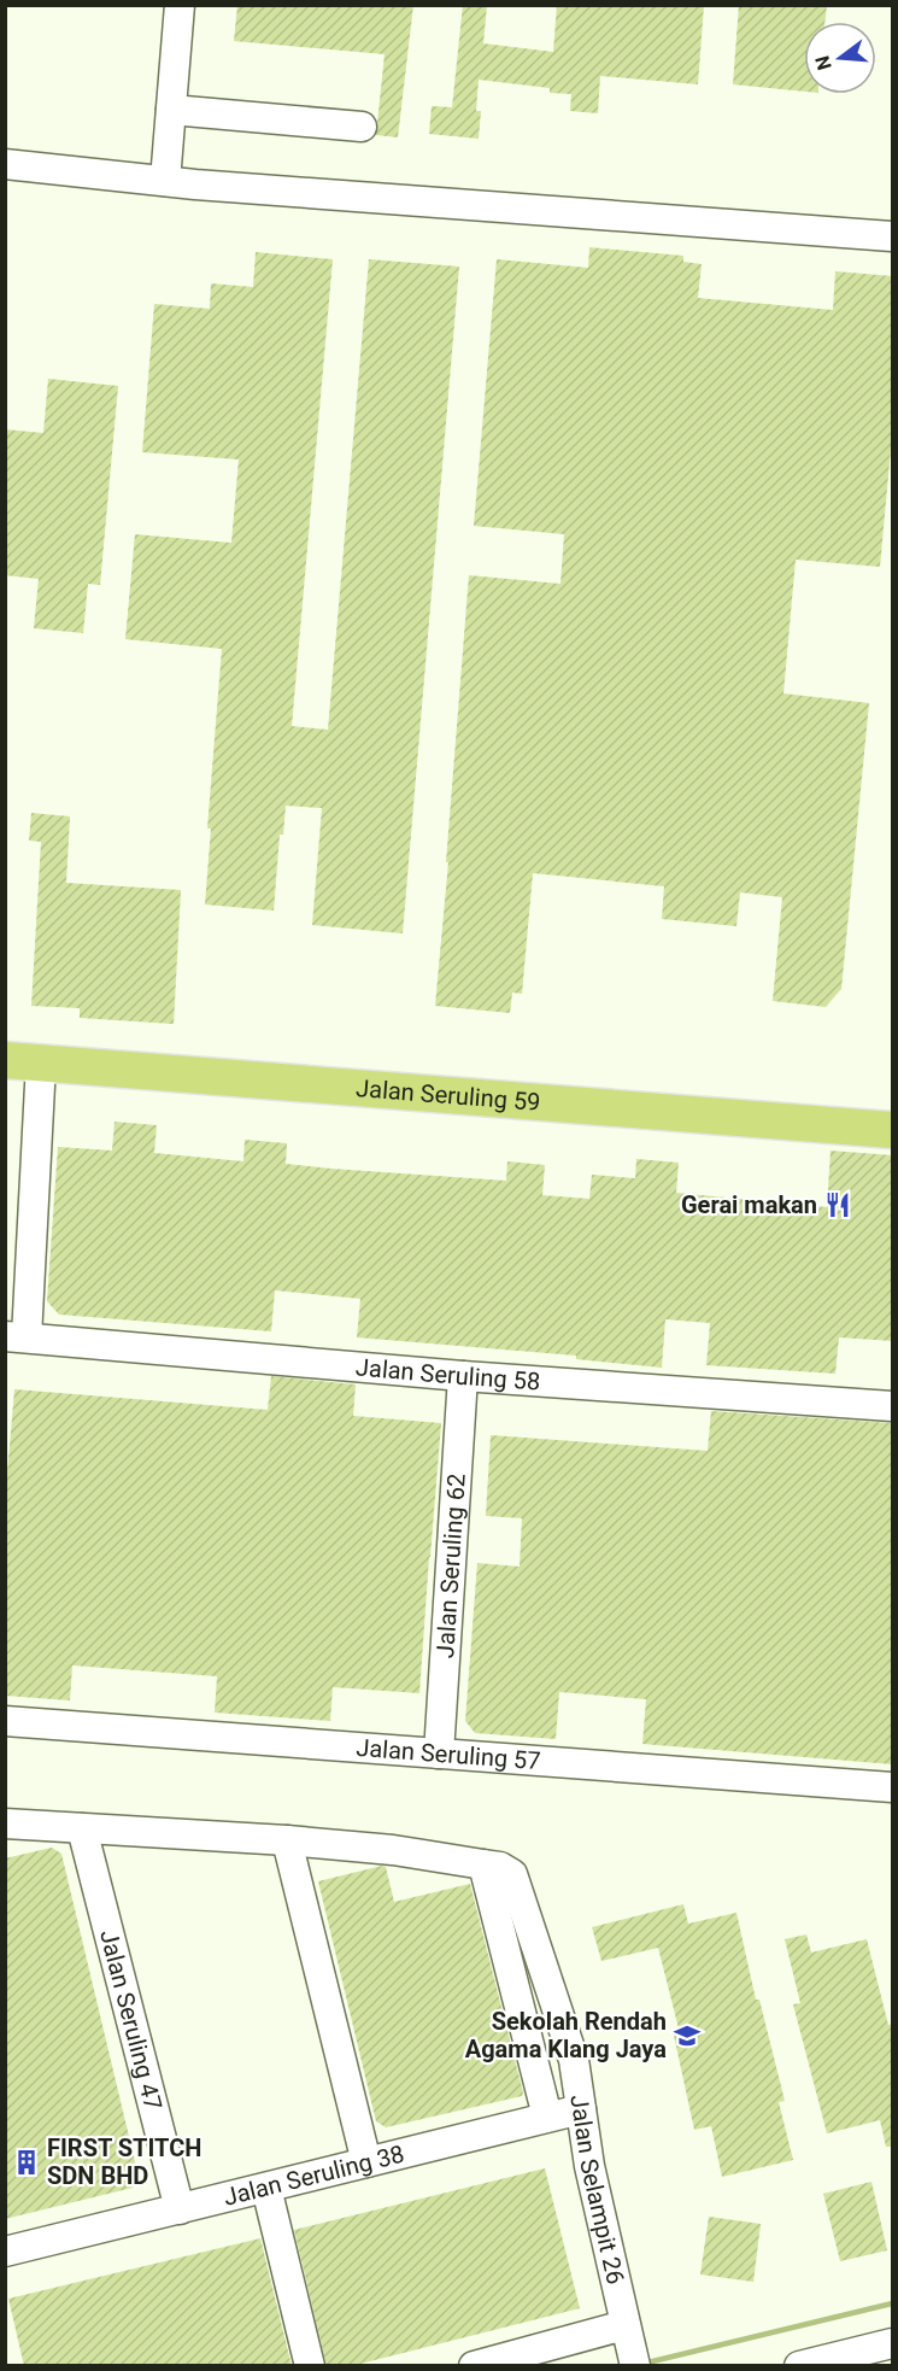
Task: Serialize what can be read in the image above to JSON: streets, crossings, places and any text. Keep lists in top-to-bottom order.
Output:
{
  "streets": {
    "main road": ["Jalan Seruling 59"],
    "street": [
      "Jalan Seruling 58",
      "Jalan Seruling 62",
      "Jalan Seruling 57",
      "Jalan Seruling 47",
      "Jalan Seruling 38",
      "Jalan Selampit 26"
    ]
  },
  "crossings": [
    ["Jalan Seruling 58", "Jalan Seruling 62"],
    ["Jalan Seruling 62", "Jalan Seruling 57"],
    ["Jalan Seruling 47", "Jalan Seruling 38"],
    ["Jalan Seruling 38", "Jalan Selampit 26"]
  ],
  "places": {
    "restaurant": ["Gerai makan"],
    "school or university": ["Sekolah Rendah Agama Klang Jaya"],
    "building": ["FIRST STITCH SDN BHD"]
  },
  "north": "left"
}
